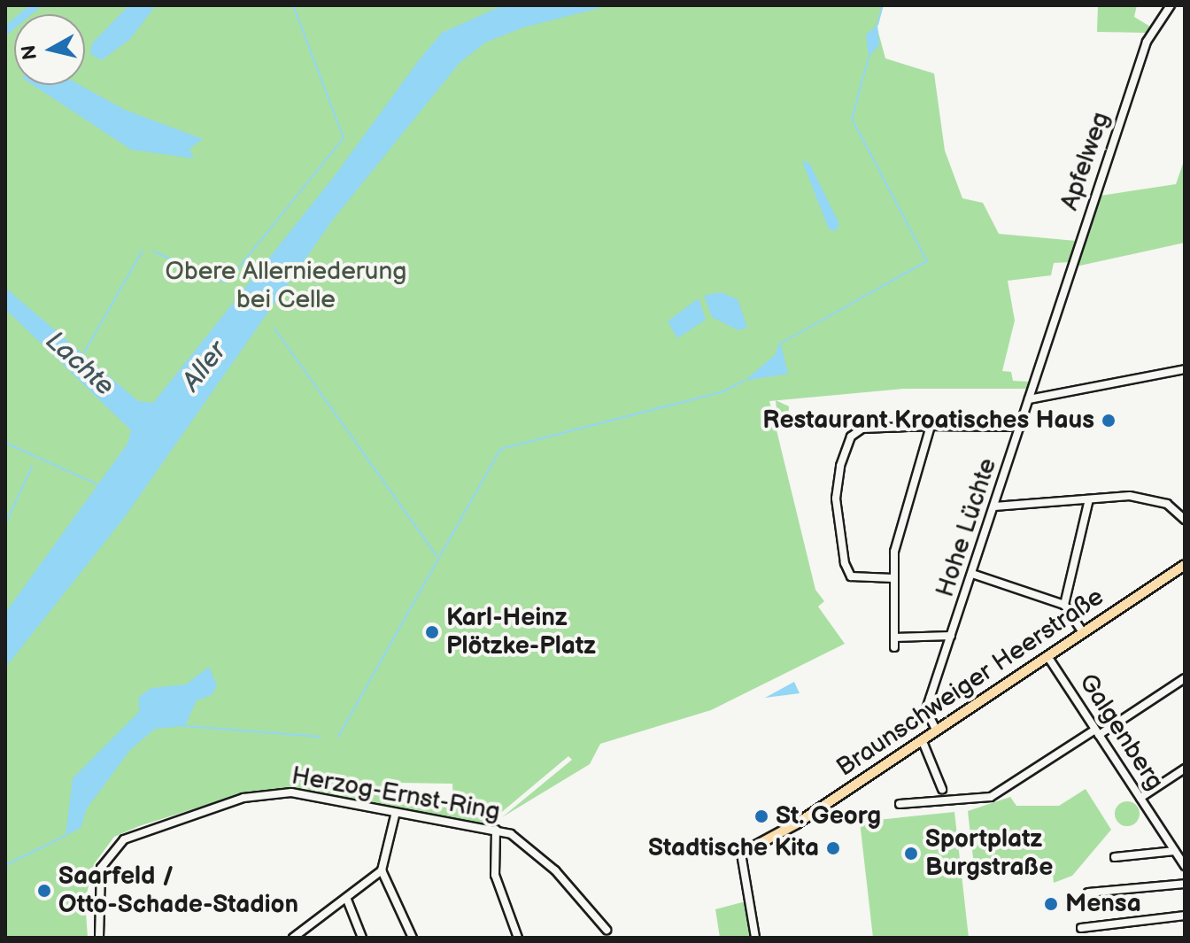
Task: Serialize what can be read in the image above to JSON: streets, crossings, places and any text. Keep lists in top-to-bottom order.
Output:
{
  "streets": {
    "main road": ["Braunschweiger Heerstraße"],
    "street": [
      "Apfelweg",
      "Hohe Lüchte",
      "Galgenberg",
      "Herzog-Ernst-Ring"
    ]
  },
  "crossings": [
    ["Apfelweg", "Hohe Lüchte"],
    ["Hohe Lüchte", "Braunschweiger Heerstraße"],
    ["Braunschweiger Heerstraße", "Galgenberg"]
  ],
  "water": ["Lachte", "Aller"],
  "parks": ["Obere Allerniederung bei Celle"],
  "places": [
    "Restaurant Kroatisches Haus",
    "Karl-Heinz Plötzke-Platz",
    "St. Georg",
    "Stadtische Kita",
    "Sportplatz Burgstraße",
    "Saarfeld / Otto-Schade-Stadion",
    "Mensa"
  ],
  "north": "left"
}
